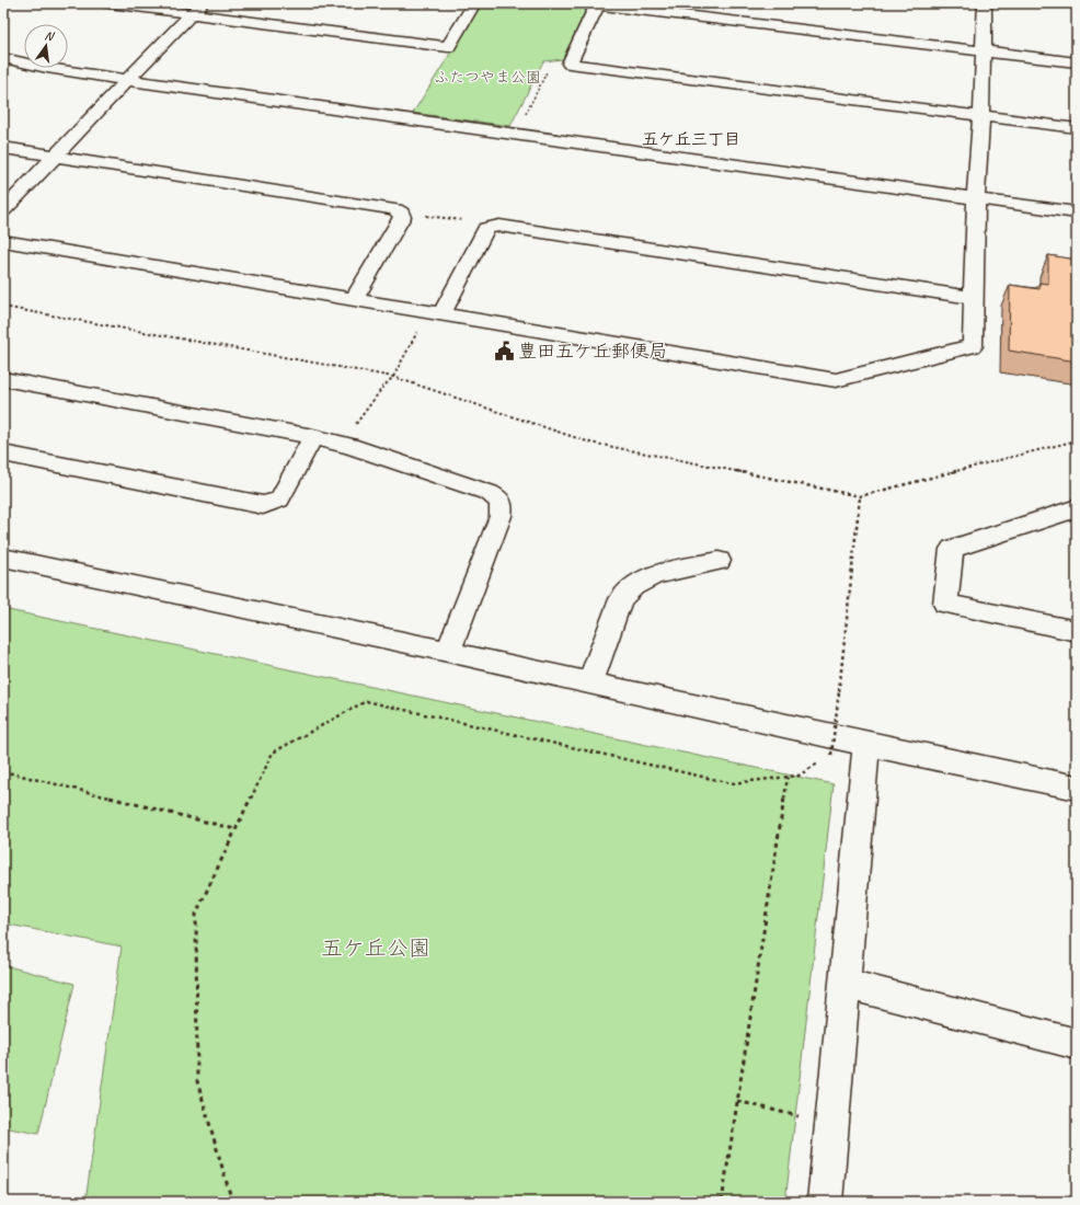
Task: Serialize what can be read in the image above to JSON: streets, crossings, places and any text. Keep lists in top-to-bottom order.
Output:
{
  "districts": ["五ケ丘三丁目"],
  "parks": ["ふたつやま公園", "五ケ丘公園"],
  "places": {
    "public building": ["豊田五ケ丘郵便局"]
  },
  "north": "top"
}
